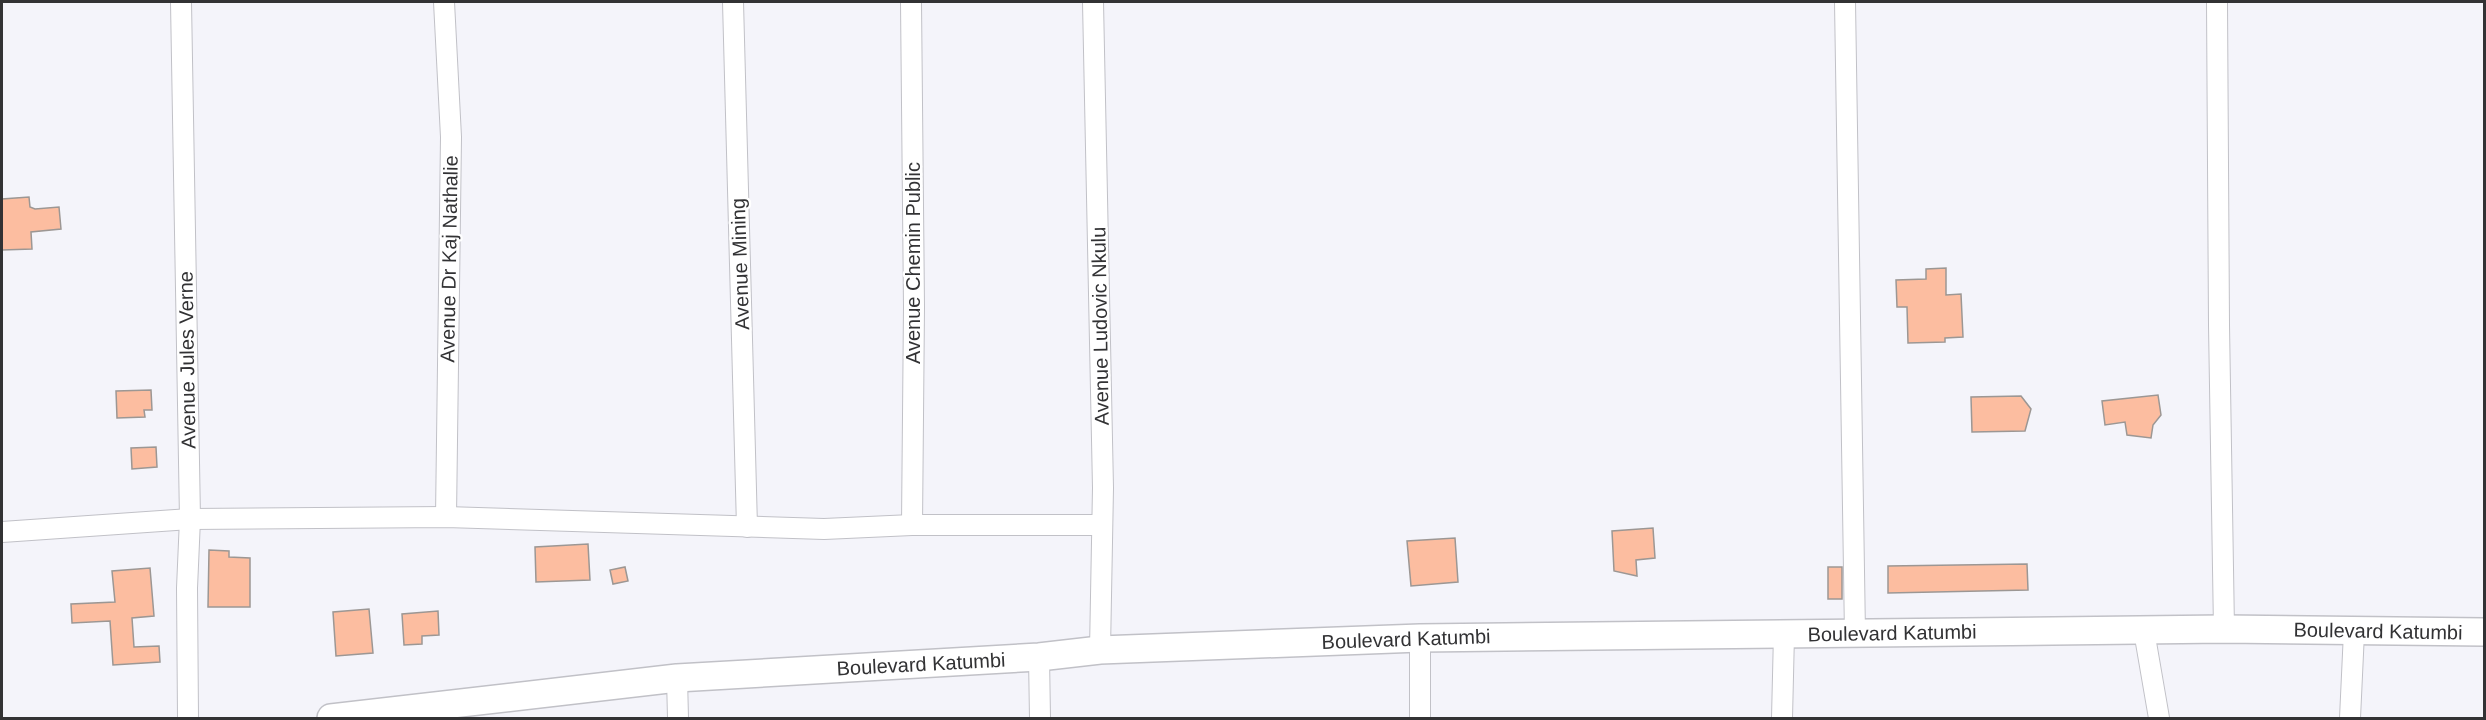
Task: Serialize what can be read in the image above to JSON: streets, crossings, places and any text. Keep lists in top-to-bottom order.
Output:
{
  "streets": {
    "street": [
      "Avenue Dr Kaj Nathalie",
      "Avenue Chemin Public",
      "Avenue Mining",
      "Avenue Ludovic Nkulu",
      "Avenue Jules Verne",
      "Boulevard Katumbi"
    ]
  },
  "crossings": [
    ["Avenue Ludovic Nkulu", "Boulevard Katumbi"]
  ]
}
